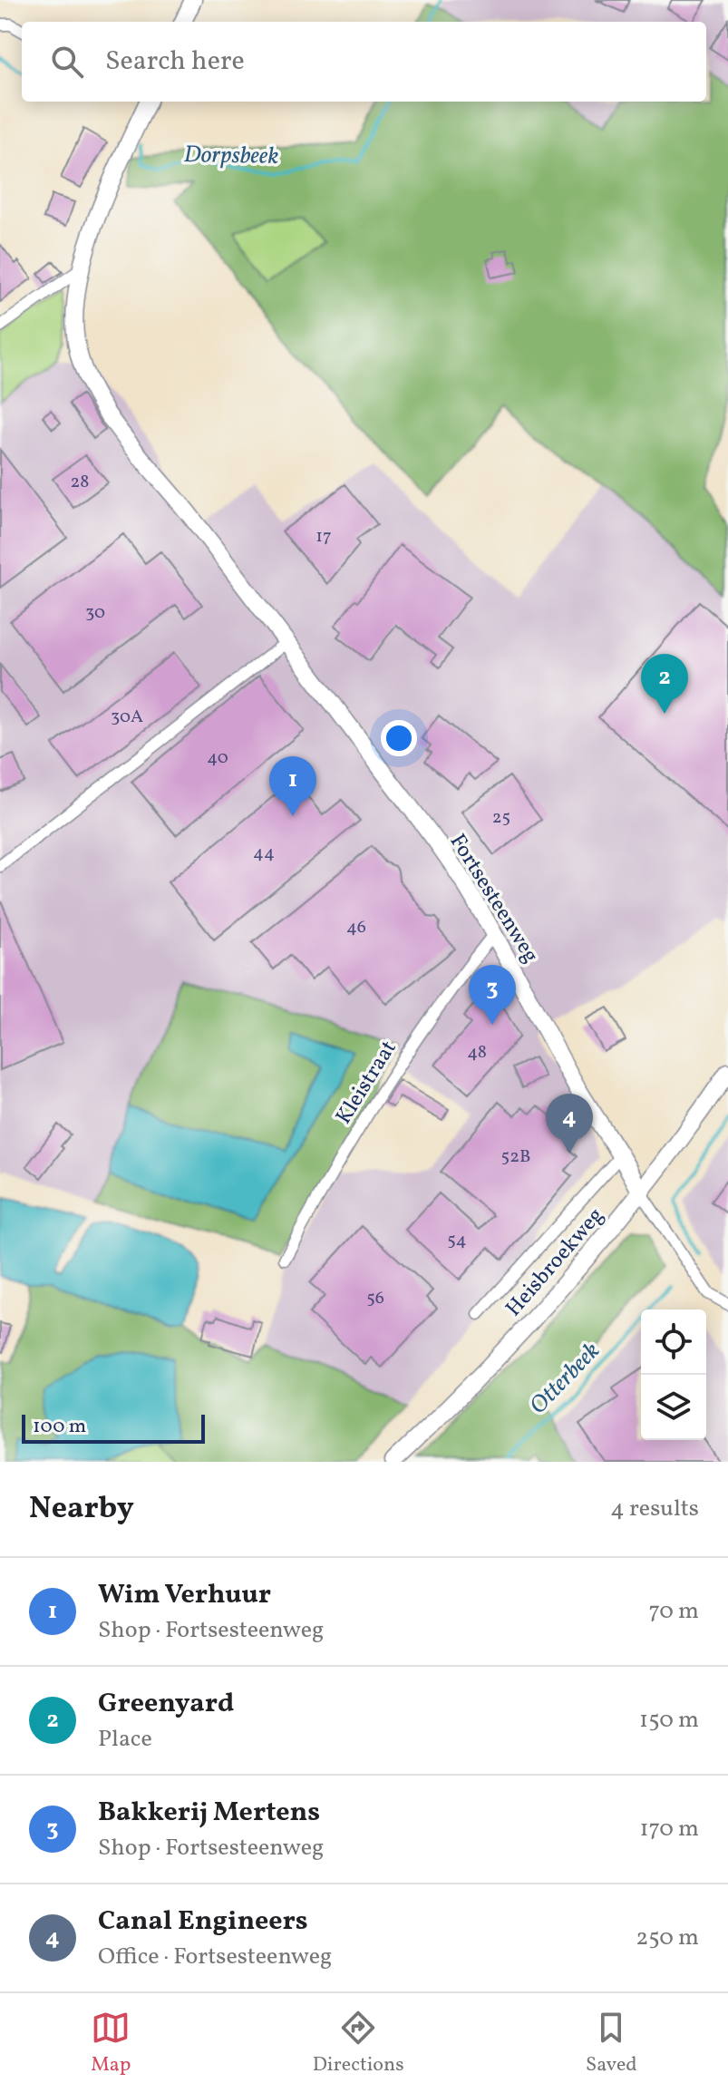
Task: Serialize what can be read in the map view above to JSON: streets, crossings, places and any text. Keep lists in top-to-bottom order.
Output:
{
  "streets": {
    "street": ["Fortsesteenweg", "Kleistraat", "Heisbroekweg"]
  },
  "crossings": [
    ["Fortsesteenweg", "Kleistraat"],
    ["Fortsesteenweg", "Heisbroekweg"]
  ],
  "water": ["Dorpsbeek", "Otterbeek"],
  "house_numbers": [
    "28",
    "17",
    "30",
    "30A",
    "40",
    "25",
    "44",
    "46",
    "48",
    "52B",
    "54",
    "56"
  ],
  "scale_bar": "100 m",
  "page": {
    "search": "Search here",
    "pins": [
      "2",
      "1",
      "3",
      "4"
    ],
    "scale": "100 m",
    "heading": ["Nearby", "4 results"],
    "list": [
      {
        "mark": "1",
        "name": "Wim Verhuur",
        "note": "Shop · Fortsesteenweg",
        "value": "70 m"
      },
      {
        "mark": "2",
        "name": "Greenyard",
        "note": "Place",
        "value": "150 m"
      },
      {
        "mark": "3",
        "name": "Bakkerij Mertens",
        "note": "Shop · Fortsesteenweg",
        "value": "170 m"
      },
      {
        "mark": "4",
        "name": "Canal Engineers",
        "note": "Office · Fortsesteenweg",
        "value": "250 m"
      }
    ],
    "nav": ["Map", "Directions", "Saved"]
  }
}
